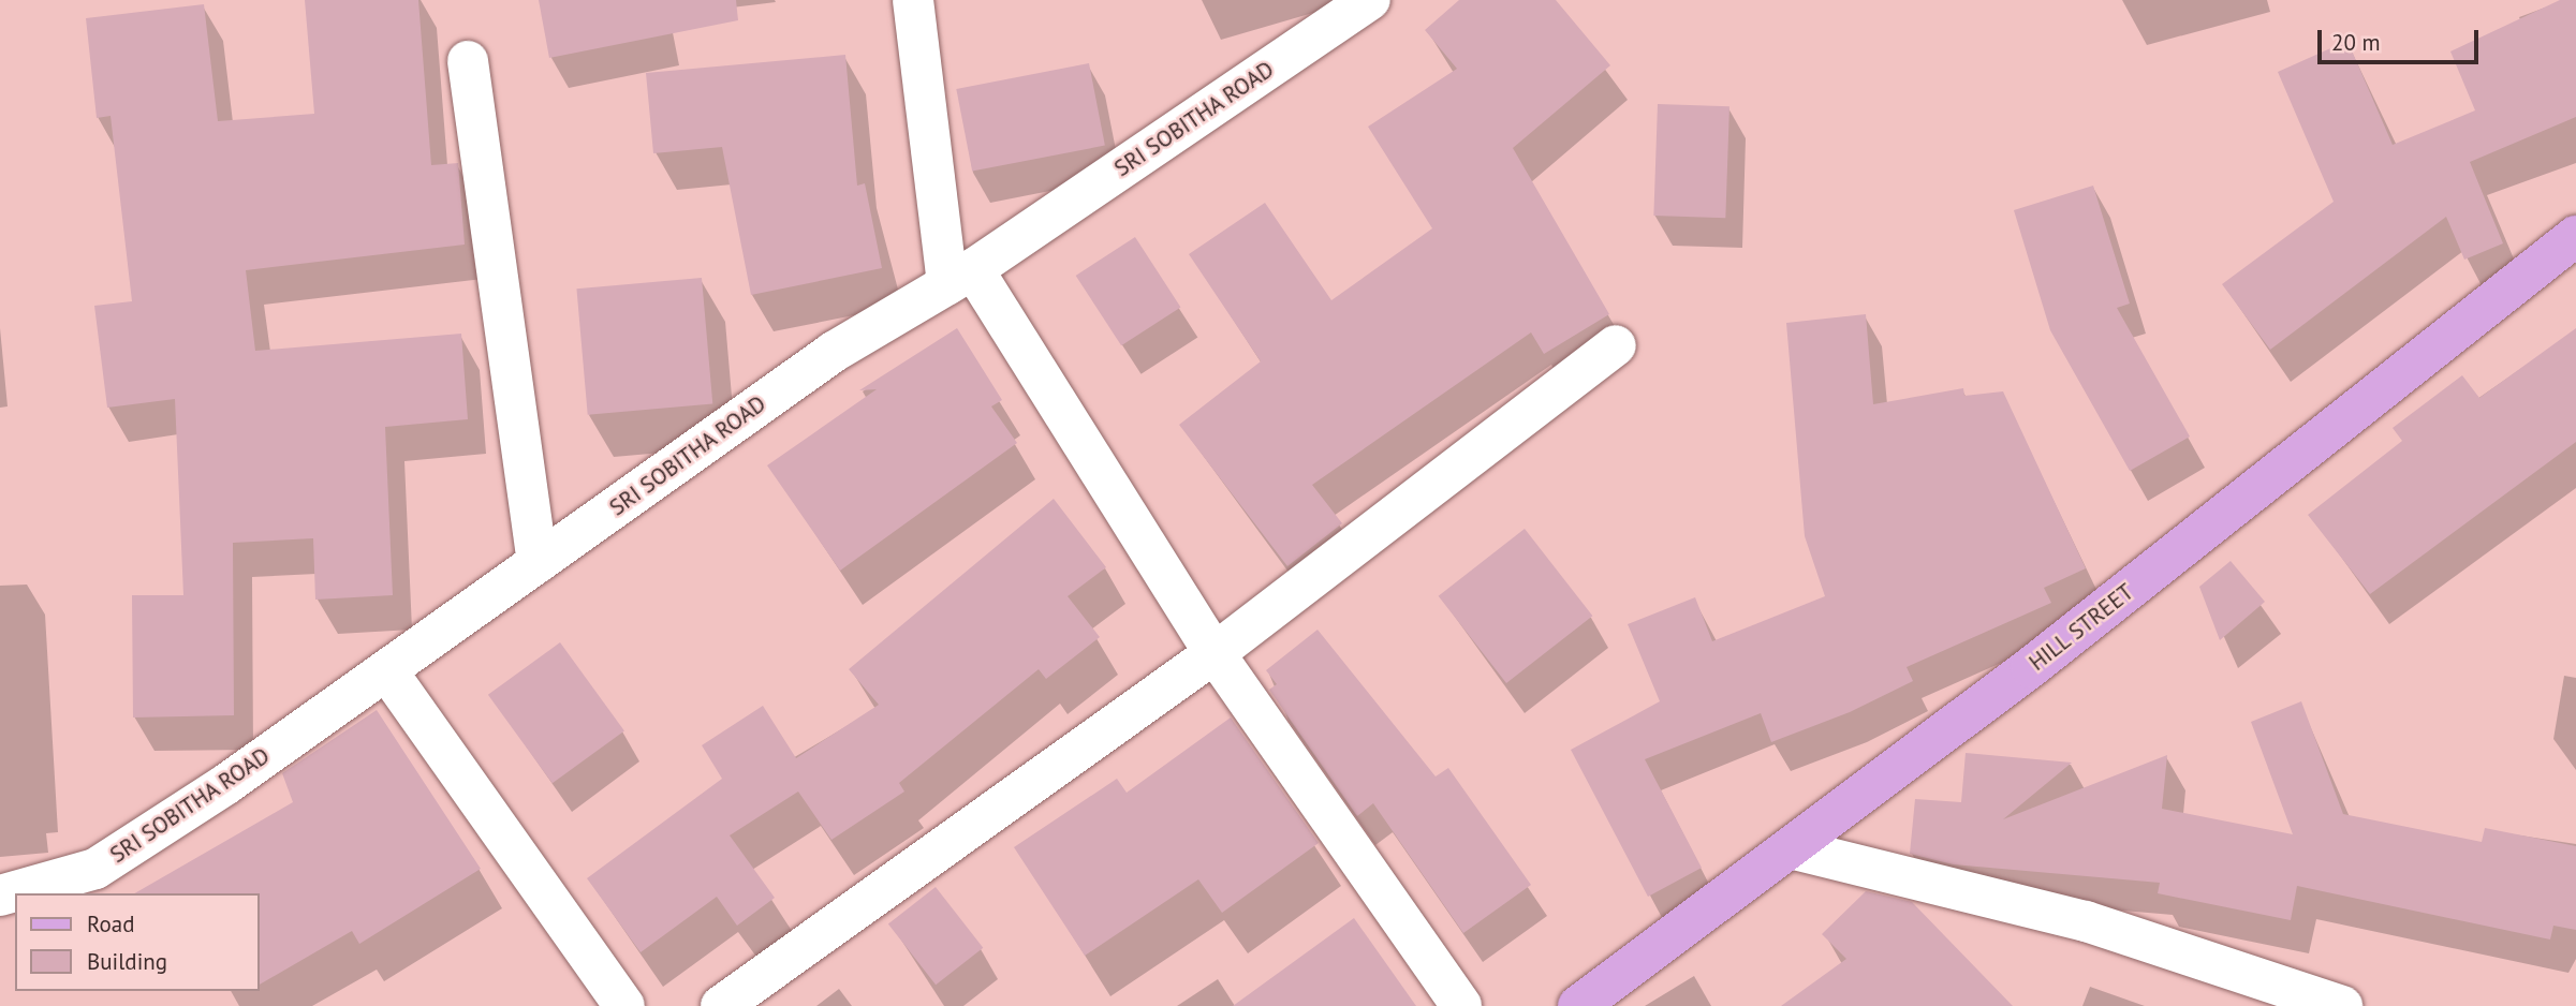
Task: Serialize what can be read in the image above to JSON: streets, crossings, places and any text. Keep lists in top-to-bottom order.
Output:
{
  "streets": {
    "main road": ["HILL STREET"],
    "street": ["SRI SOBITHA ROAD"]
  },
  "legend": ["Road", "Building"],
  "scale_bar": "20 m"
}
